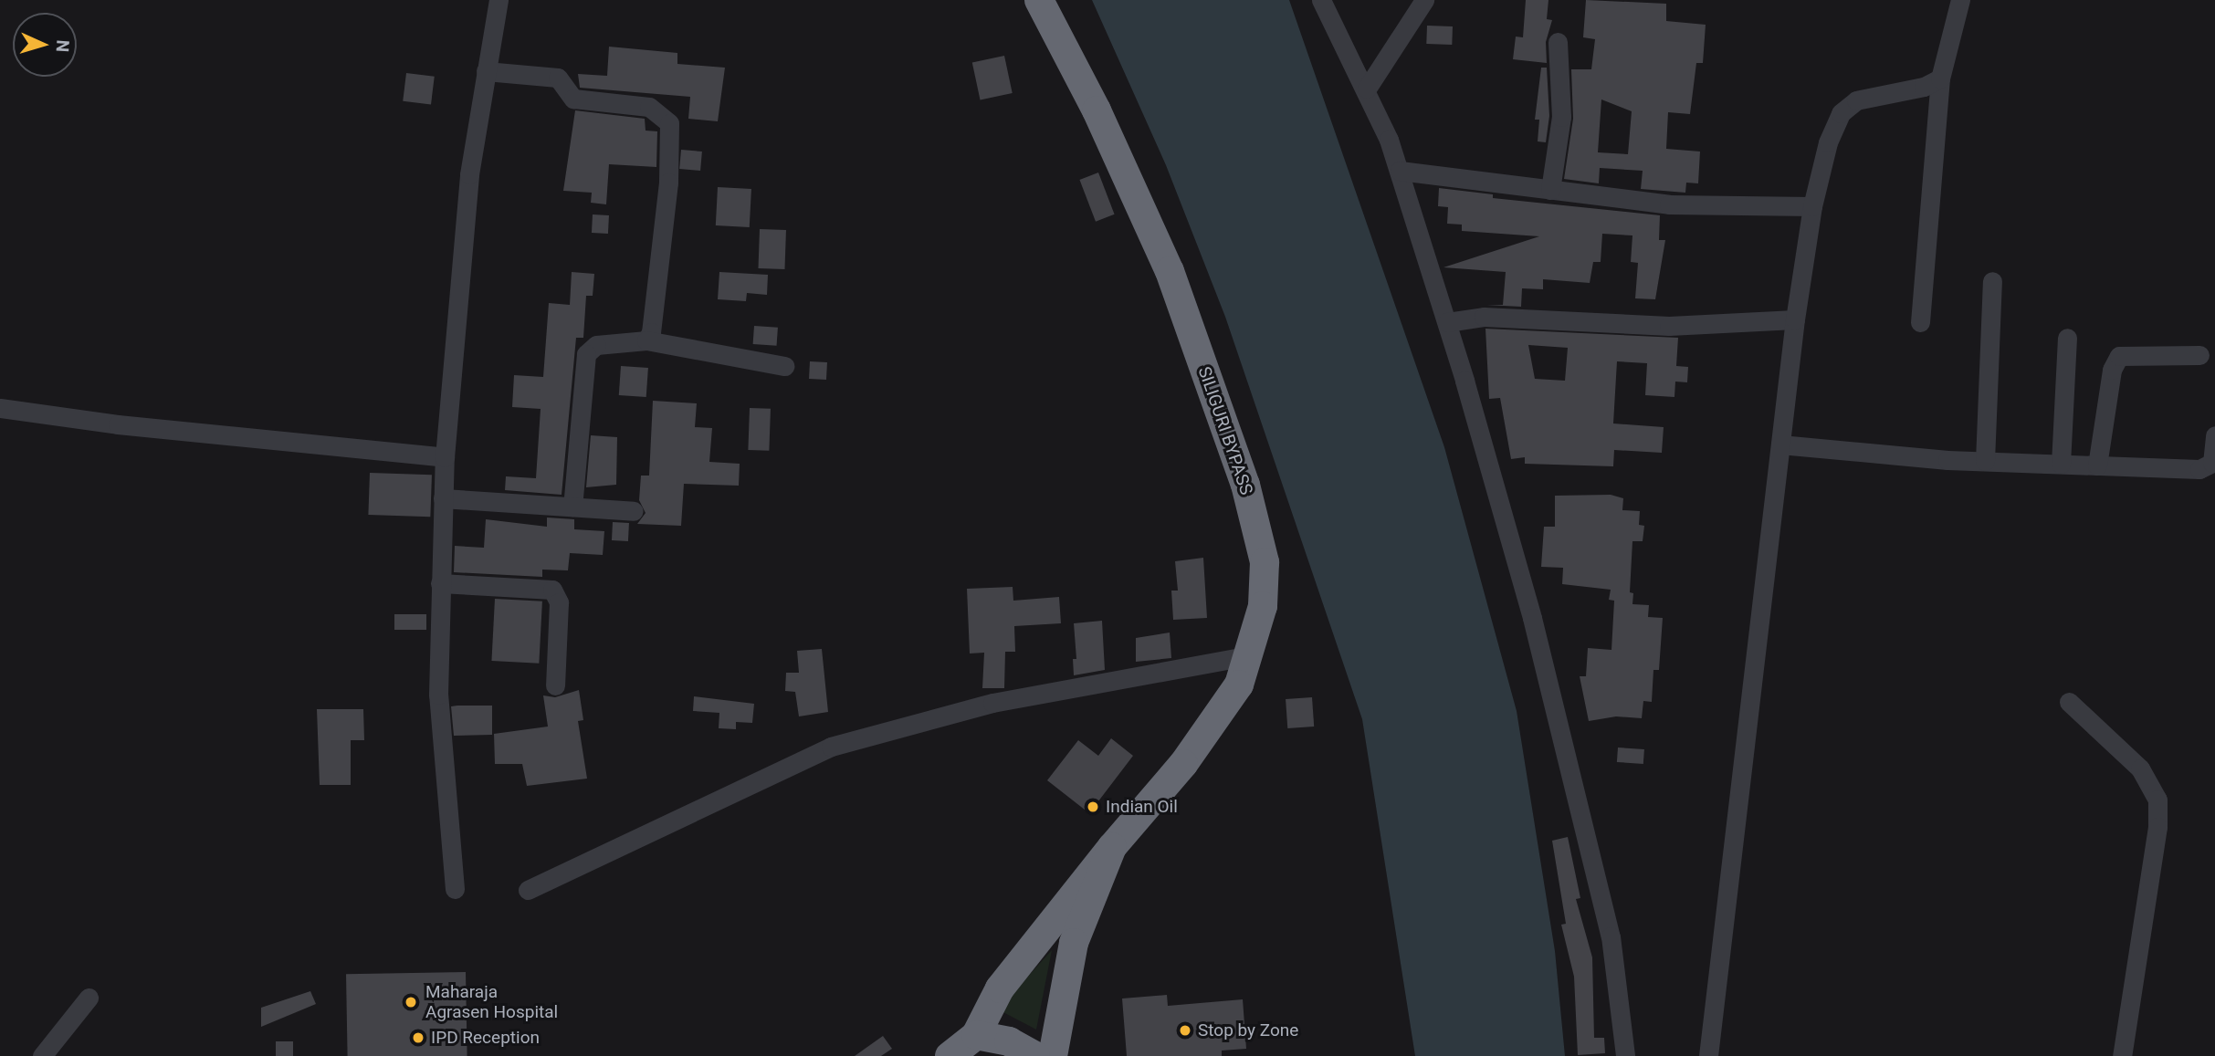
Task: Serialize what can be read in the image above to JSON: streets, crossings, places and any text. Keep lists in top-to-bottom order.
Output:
{
  "streets": {
    "highway": ["SILIGURI BYPASS"]
  },
  "places": [
    "Indian Oil",
    "Maharaja Agrasen Hospital",
    "Stop by Zone",
    "IPD Reception"
  ],
  "north": "right"
}
